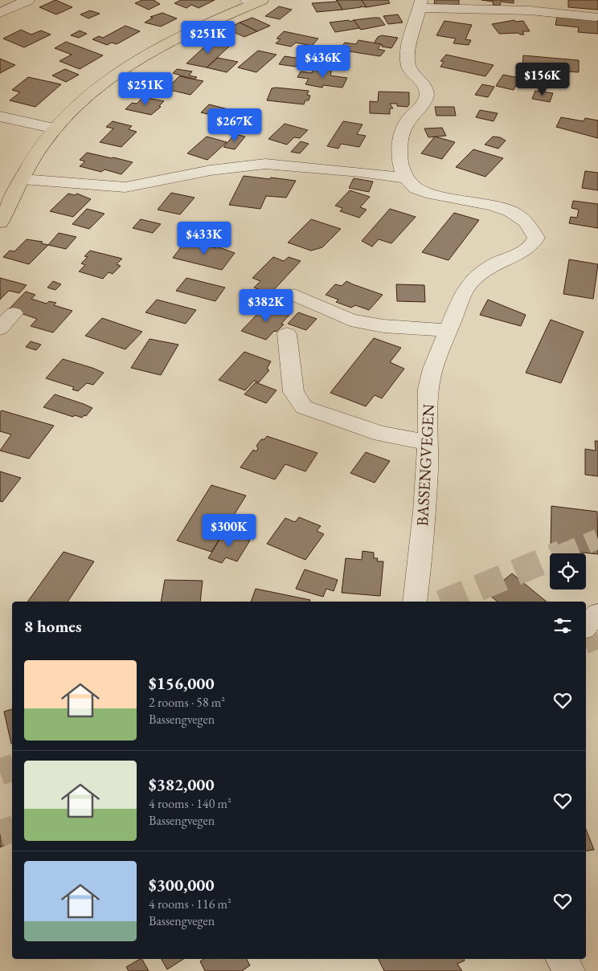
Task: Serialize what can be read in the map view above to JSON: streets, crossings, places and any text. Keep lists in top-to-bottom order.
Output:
{
  "streets": {
    "street": ["BASSENGVEGEN"]
  },
  "page": {
    "price": [
      "$251K",
      "$436K",
      "$156K",
      "$251K",
      "$267K",
      "$433K",
      "$382K",
      "$300K"
    ],
    "heading": "8 homes",
    "list": [
      {
        "name": "$156,000",
        "note": "2 rooms · 58 m² · Bassengvegen"
      },
      {
        "name": "$382,000",
        "note": "4 rooms · 140 m² · Bassengvegen"
      },
      {
        "name": "$300,000",
        "note": "4 rooms · 116 m² · Bassengvegen"
      }
    ]
  }
}
